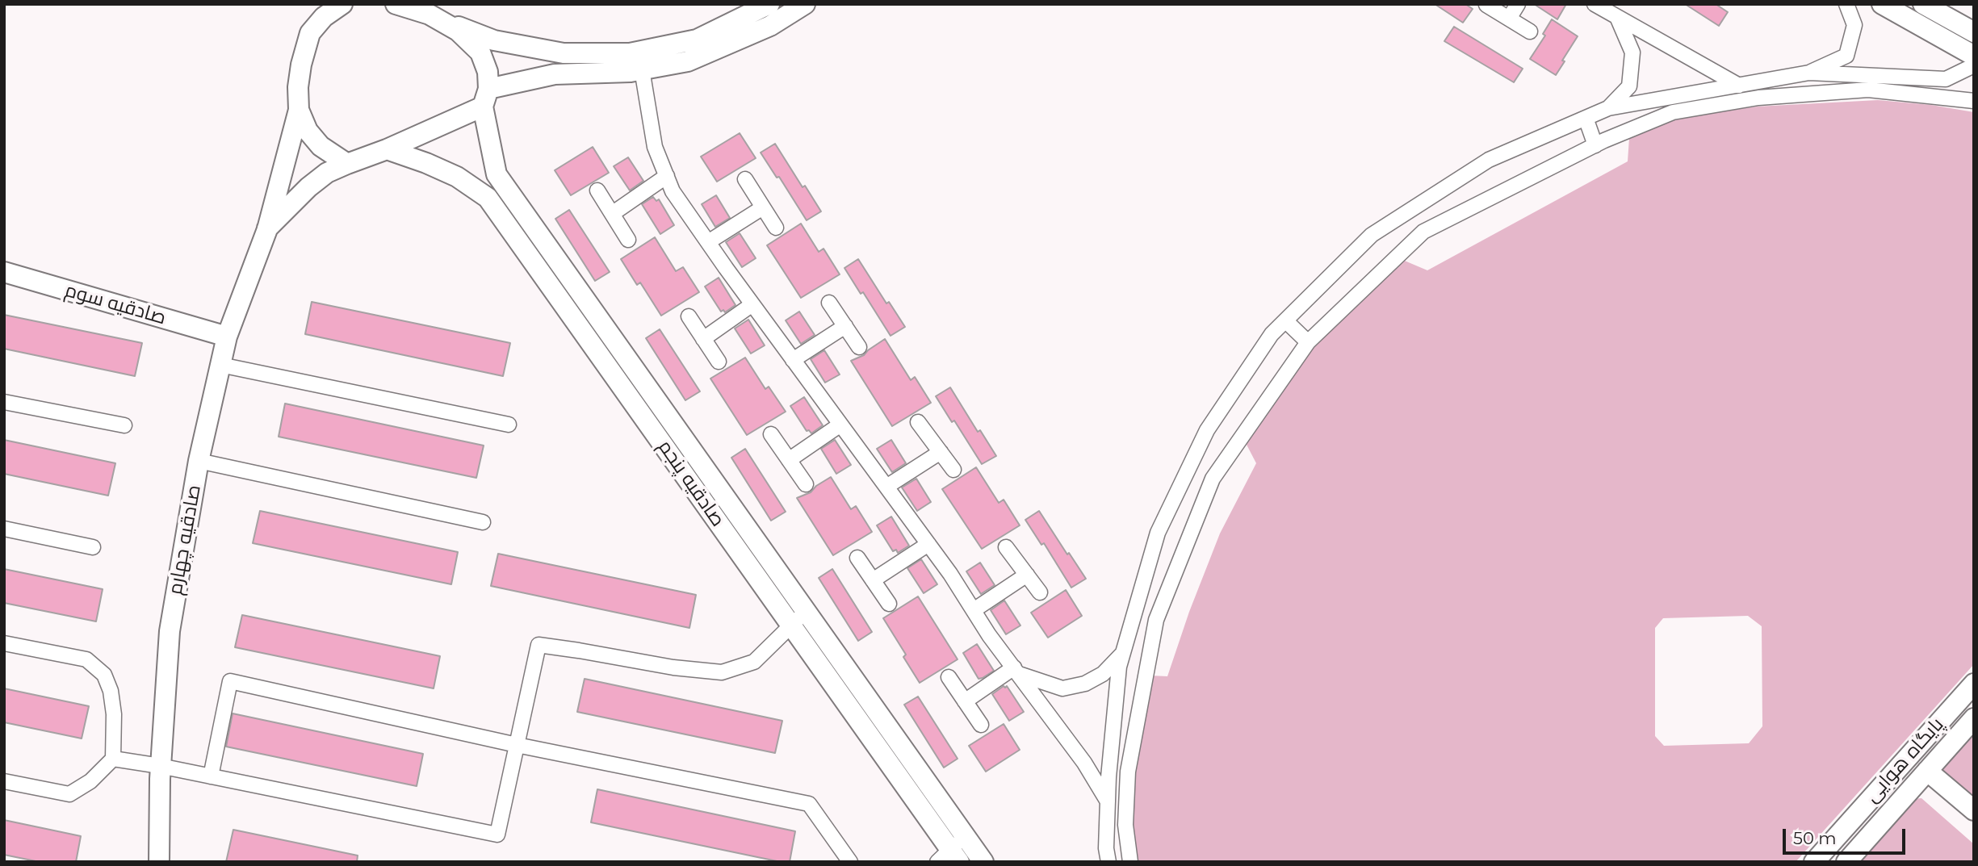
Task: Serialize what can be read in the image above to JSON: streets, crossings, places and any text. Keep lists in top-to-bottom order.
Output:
{
  "streets": {
    "street": [
      "صادقیه سوم",
      "صادقیه پنجم",
      "صادقیه چهارم",
      "پایگاه هوایی"
    ]
  },
  "crossings": [
    ["صادقیه سوم", "صادقیه چهارم"]
  ],
  "scale_bar": "50 m"
}
